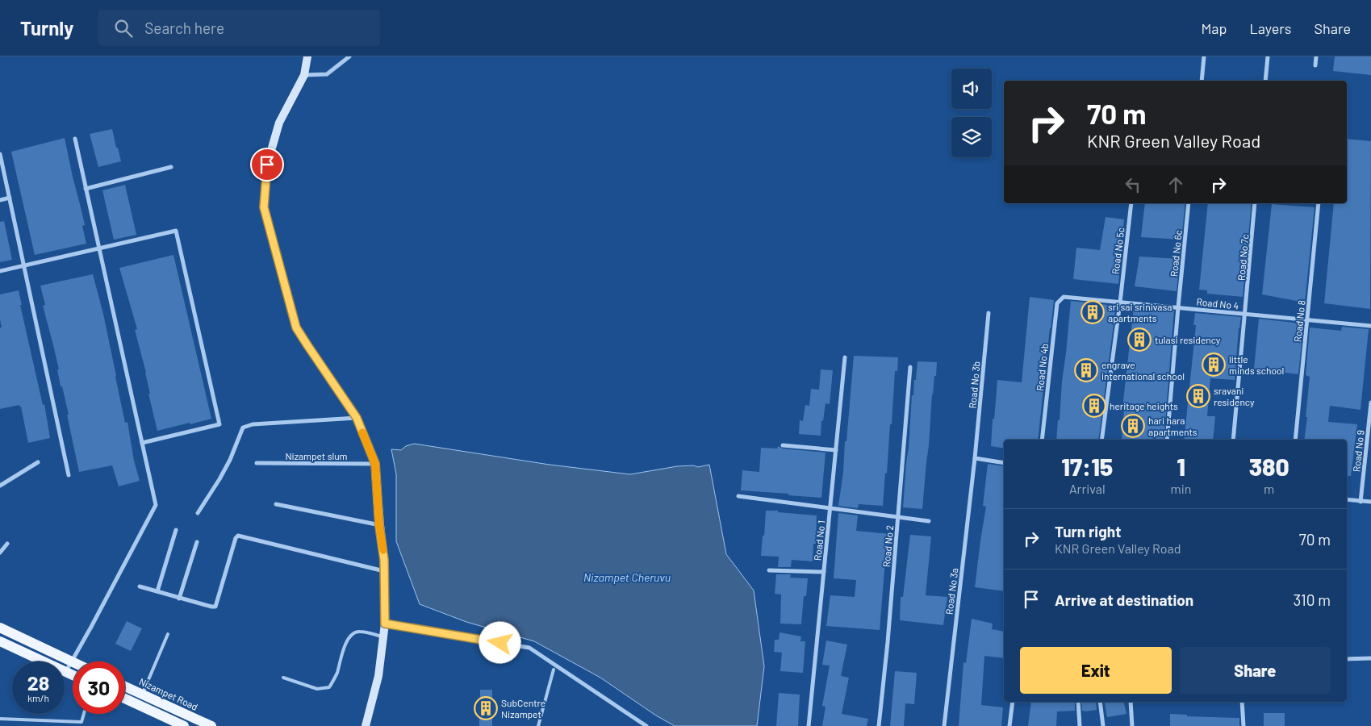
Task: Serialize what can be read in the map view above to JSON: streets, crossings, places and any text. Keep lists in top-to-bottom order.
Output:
{
  "streets": {
    "main road": ["Nizampet Road"],
    "street": [
      "Road No 5c",
      "Road No 6c",
      "Road No 7c",
      "Road No 4",
      "Road No 8",
      "Road No 4b",
      "Road No 3b",
      "Road No 9",
      "Nizampet slum",
      "Road No 1",
      "Road No 2",
      "Road No 3a"
    ]
  },
  "crossings": [
    ["Road No 5c", "Road No 4"],
    ["Road No 6c", "Road No 4"],
    ["Road No 7c", "Road No 4"],
    ["Road No 4", "Road No 8"],
    ["Road No 4", "Road No 4b"],
    ["Road No 3b", "Road No 3a"]
  ],
  "water": ["Nizampet Cheruvu"],
  "places": {
    "building": [
      "sri sai srinivasa apartments",
      "tulasi residency",
      "little minds school",
      "engrave international school",
      "sravani residency",
      "heritage heights",
      "hari hara apartments",
      "SubCentre Nizampet"
    ]
  },
  "page": {
    "header": "Turnly",
    "search": "Search here",
    "nav": ["Map", "Layers", "Share"],
    "turn": ["70 m", "KNR Green Valley Road"],
    "eta": [
      "17:15",
      "Arrival",
      "1",
      "min",
      "380",
      "m"
    ],
    "list": [
      {
        "name": "Turn right",
        "note": "KNR Green Valley Road",
        "value": "70 m"
      },
      {
        "name": "Arrive at destination",
        "value": "310 m"
      }
    ],
    "buttons": ["Exit", "Share"],
    "speed": "28 km/h",
    "limit": "30"
  }
}
